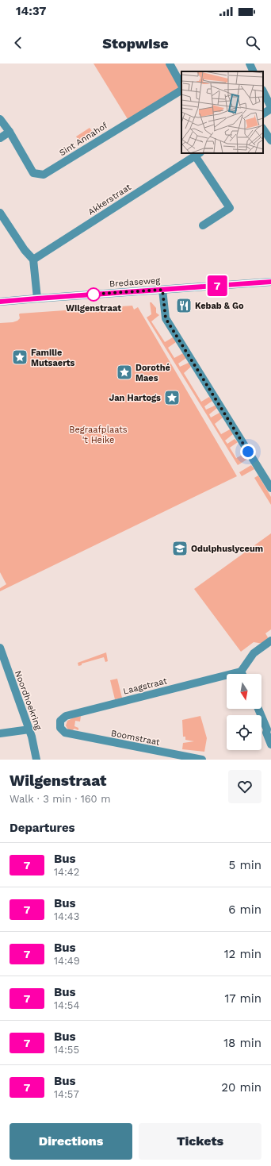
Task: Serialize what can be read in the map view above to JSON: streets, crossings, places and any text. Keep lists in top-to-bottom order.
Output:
{
  "streets": {
    "street": [
      "Sint Annahof",
      "Akkerstraat",
      "Bredaseweg",
      "Laagstraat",
      "Noordhoekring",
      "Boomstraat"
    ]
  },
  "crossings": [
    ["Laagstraat", "Boomstraat"]
  ],
  "parks": ["Begraafplaats 't Heike"],
  "places": {
    "other": ["Wilgenstraat"],
    "restaurant": ["Kebab & Go"],
    "place": ["Familie Mutsaerts", "Dorothé Maes", "Jan Hartogs"],
    "school or university": ["Odulphuslyceum"]
  },
  "lines": ["bus line 7"],
  "north": "bottom",
  "page": {
    "status": "14:37",
    "header": "Stopwise",
    "on_map": "7",
    "heading": [
      ["Wilgenstraat", "Walk · 3 min · 160 m"],
      "Departures"
    ],
    "list": [
      {
        "mark": "7",
        "name": "Bus",
        "note": "14:42",
        "value": "5 min"
      },
      {
        "mark": "7",
        "name": "Bus",
        "note": "14:43",
        "value": "6 min"
      },
      {
        "mark": "7",
        "name": "Bus",
        "note": "14:49",
        "value": "12 min"
      },
      {
        "mark": "7",
        "name": "Bus",
        "note": "14:54",
        "value": "17 min"
      },
      {
        "mark": "7",
        "name": "Bus",
        "note": "14:55",
        "value": "18 min"
      },
      {
        "mark": "7",
        "name": "Bus",
        "note": "14:57",
        "value": "20 min"
      }
    ],
    "buttons": ["Directions", "Tickets"]
  }
}
